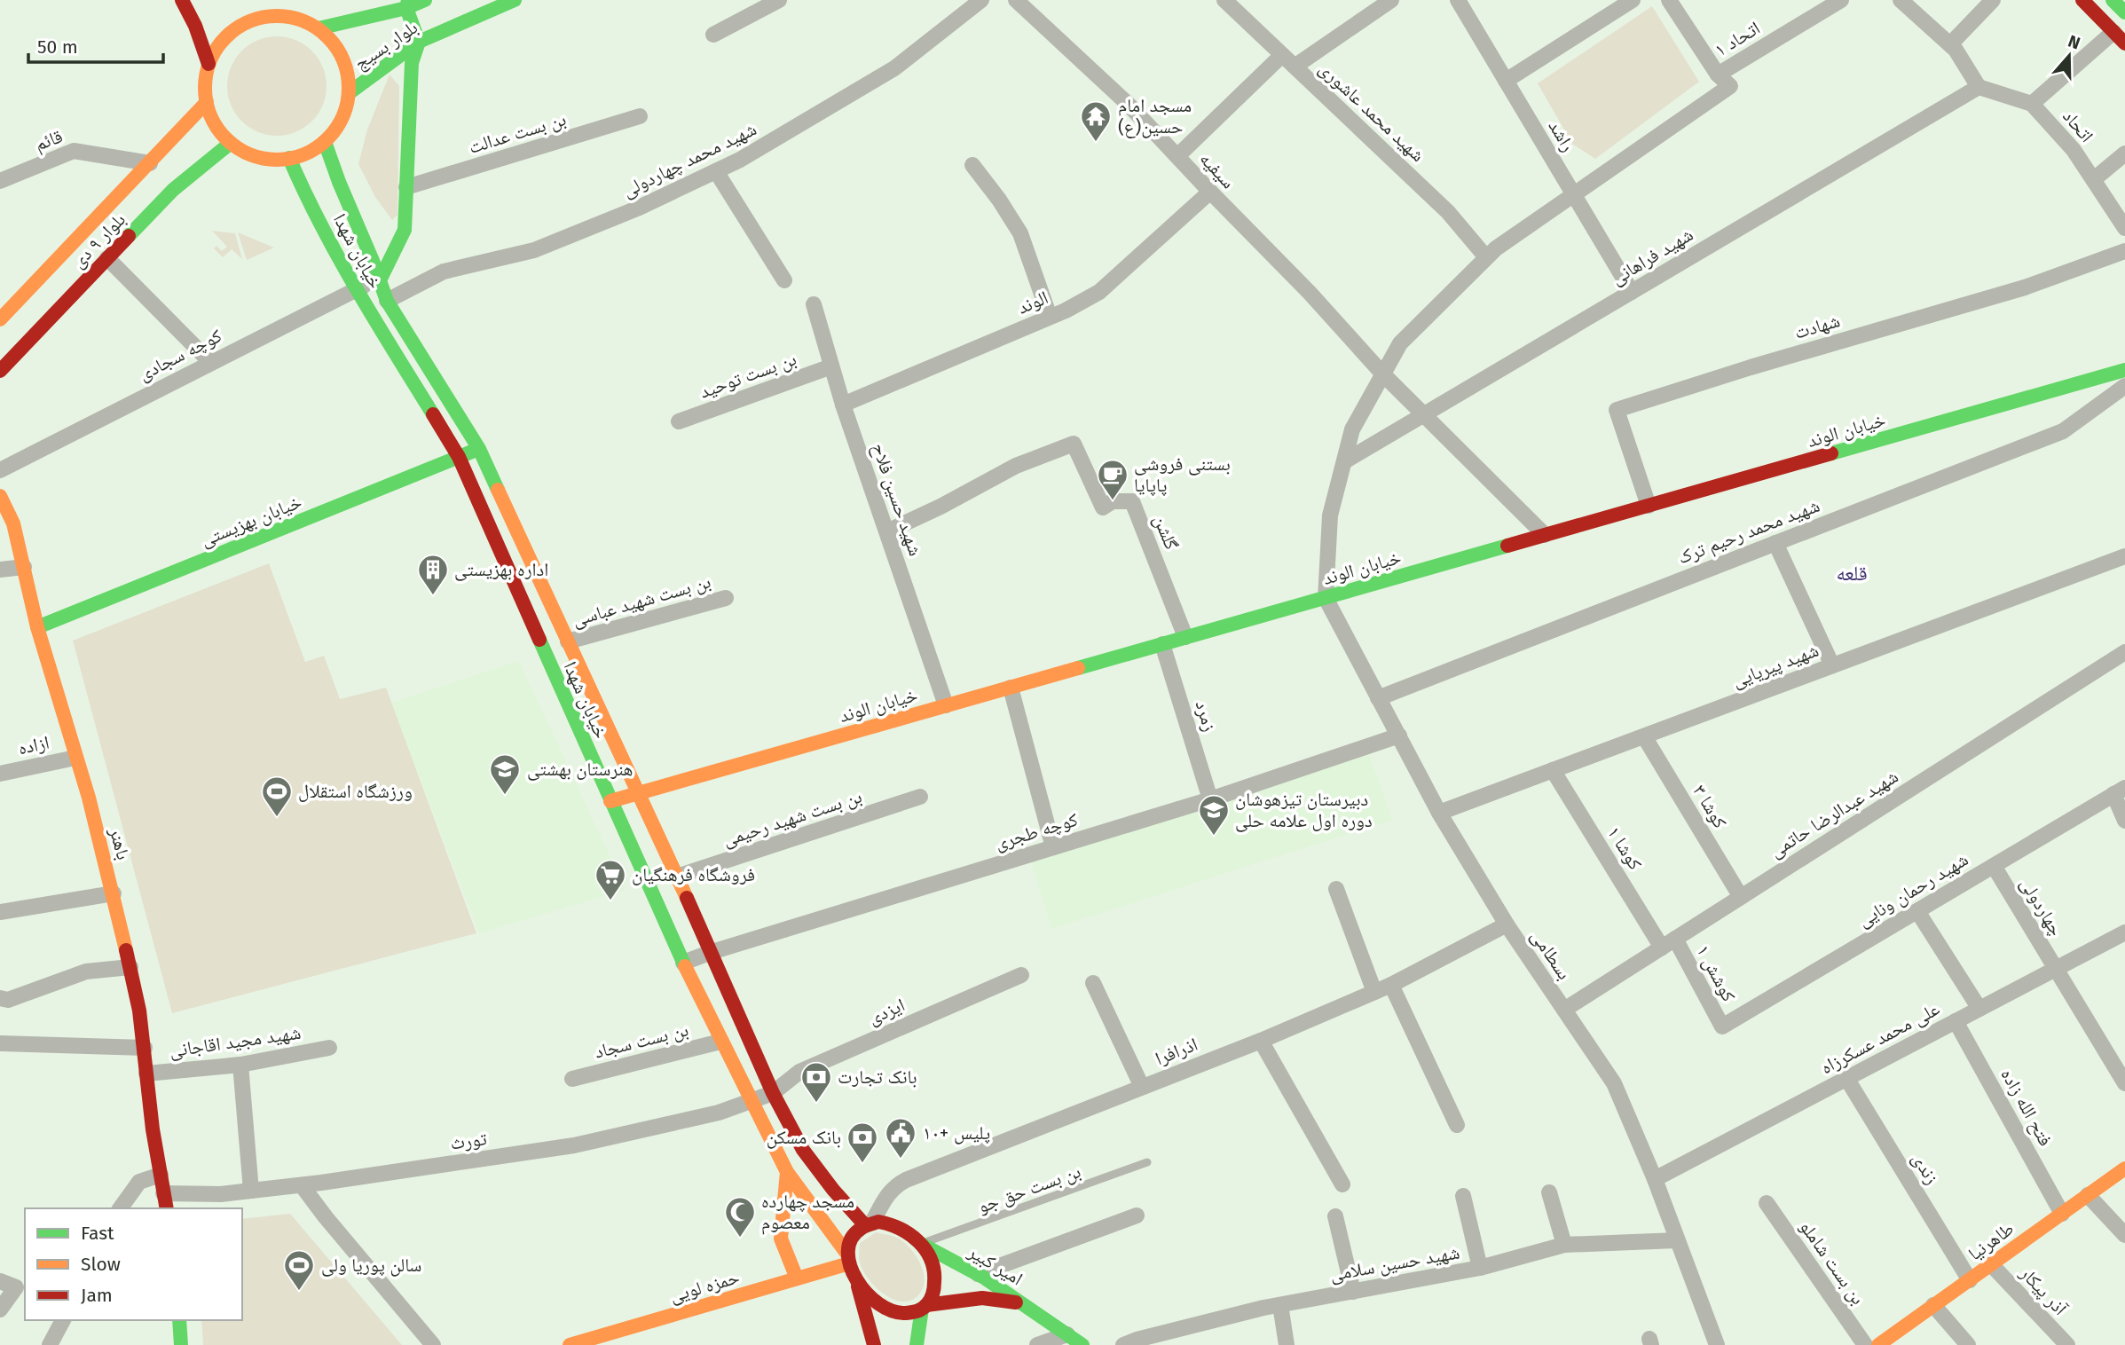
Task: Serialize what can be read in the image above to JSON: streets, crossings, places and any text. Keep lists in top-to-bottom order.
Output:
{
  "streets": {
    "main road": [
      "بلوار بسیج",
      "بلوار ۹ دی",
      "خیابان شهدا",
      "خیابان الوند",
      "خیابان بهزیستی",
      "باهنر",
      "طاهرنیا",
      "امیر کبیر",
      "حمزه لویی"
    ],
    "street": [
      "اتحاد ۱",
      "شهید محمد عاشوری",
      "اتحاد",
      "بن بست عدالت",
      "راشد",
      "قائم",
      "شهید محمد چهاردولی",
      "سیفیه",
      "شهید فراهانی",
      "الوند",
      "شهادت",
      "کوچه سجادی",
      "بن بست توحید",
      "شهید حسین فلاح",
      "شهید محمد رحیم ترک",
      "گلشن",
      "بن بست شهید عباسی",
      "شهید پیریایی",
      "زمرد",
      "ازاده",
      "کوشا ۳",
      "شهید عبدالرضا حاتمی",
      "بن بست شهید رحیمی",
      "کوچه طجری",
      "کوشا ۱",
      "شهید رحمان ونایی",
      "چهاردولی",
      "بسطامی",
      "کوشش ۱",
      "ایزدی",
      "علی محمد عسکرزاه",
      "بن بست سجاد",
      "شهید مجید اقاجانی",
      "اذرافرا",
      "فتح الله زاده",
      "تورث",
      "زندی",
      "بن بست شاملو",
      "شهید حسین سلامی",
      "آذر پیکار"
    ],
    "lane": ["بن بست حق جو"]
  },
  "crossings": [
    ["بلوار بسیج", "بلوار ۹ دی"],
    ["بلوار بسیج", "خیابان شهدا"],
    ["راشد", "شهید فراهانی"],
    ["قائم", "بلوار ۹ دی"],
    ["شهید محمد چهاردولی", "خیابان شهدا"],
    ["سیفیه", "شهید فراهانی"],
    ["سیفیه", "الوند"],
    ["سیفیه", "خیابان الوند"],
    ["بلوار ۹ دی", "خیابان شهدا"],
    ["خیابان شهدا", "کوچه سجادی"],
    ["خیابان شهدا", "خیابان الوند"],
    ["خیابان شهدا", "خیابان بهزیستی"],
    ["خیابان شهدا", "بن بست شهید عباسی"],
    ["خیابان شهدا", "بن بست شهید رحیمی"],
    ["خیابان شهدا", "کوچه طجری"],
    ["خیابان شهدا", "ایزدی"],
    ["خیابان شهدا", "بن بست سجاد"],
    ["خیابان شهدا", "اذرافرا"],
    ["خیابان شهدا", "تورث"],
    ["خیابان شهدا", "بن بست حق جو"],
    ["خیابان شهدا", "امیر کبیر"],
    ["خیابان شهدا", "حمزه لویی"],
    ["الوند", "شهید حسین فلاح"],
    ["شهادت", "خیابان الوند"],
    ["بن بست توحید", "شهید حسین فلاح"],
    ["خیابان الوند", "شهید حسین فلاح"],
    ["خیابان الوند", "گلشن"],
    ["خیابان الوند", "زمرد"],
    ["خیابان الوند", "بسطامی"],
    ["شهید حسین فلاح", "گلشن"],
    ["خیابان بهزیستی", "باهنر"],
    ["شهید محمد رحیم ترک", "بسطامی"],
    ["شهید پیریایی", "کوشا ۳"],
    ["شهید پیریایی", "کوشا ۱"],
    ["شهید پیریایی", "بسطامی"],
    ["زمرد", "کوچه طجری"],
    ["ازاده", "باهنر"],
    ["کوشا ۳", "شهید عبدالرضا حاتمی"],
    ["شهید عبدالرضا حاتمی", "کوشا ۱"],
    ["شهید عبدالرضا حاتمی", "بسطامی"],
    ["شهید عبدالرضا حاتمی", "کوشش ۱"],
    ["کوچه طجری", "بسطامی"],
    ["باهنر", "شهید مجید اقاجانی"],
    ["باهنر", "تورث"],
    ["کوشا ۱", "کوشش ۱"],
    ["شهید رحمان ونایی", "چهاردولی"],
    ["شهید رحمان ونایی", "کوشش ۱"],
    ["چهاردولی", "علی محمد عسکرزاه"],
    ["بسطامی", "علی محمد عسکرزاه"],
    ["بسطامی", "اذرافرا"],
    ["بسطامی", "شهید حسین سلامی"],
    ["ایزدی", "تورث"],
    ["علی محمد عسکرزاه", "فتح الله زاده"],
    ["علی محمد عسکرزاه", "زندی"],
    ["اذرافرا", "بن بست حق جو"],
    ["اذرافرا", "امیر کبیر"],
    ["اذرافرا", "حمزه لویی"],
    ["فتح الله زاده", "طاهرنیا"],
    ["زندی", "طاهرنیا"],
    ["بن بست حق جو", "امیر کبیر"],
    ["بن بست حق جو", "حمزه لویی"],
    ["طاهرنیا", "آذر پیکار"],
    ["امیر کبیر", "حمزه لویی"]
  ],
  "districts": ["قلعه"],
  "places": {
    "temple": ["مسجد امام حسین(ع)"],
    "cafe": ["بستنی فروشی پاپایا"],
    "building": ["اداره بهزیستی"],
    "school or university": ["هنرستان بهشتی", "دبیرستان تیزهوشان دوره اول علامه حلی"],
    "sports": ["ورزشگاه استقلال", "سالن پوریا ولی"],
    "supermarket": ["فروشگاه فرهنگیان"],
    "bank": ["بانک تجارت", "بانک مسکن"],
    "public building": ["پلیس +۱۰"],
    "mosque": ["مسجد چهارده معصوم"]
  },
  "legend": ["Fast", "Slow", "Jam"],
  "scale_bar": "50 m",
  "north": "top"
}
